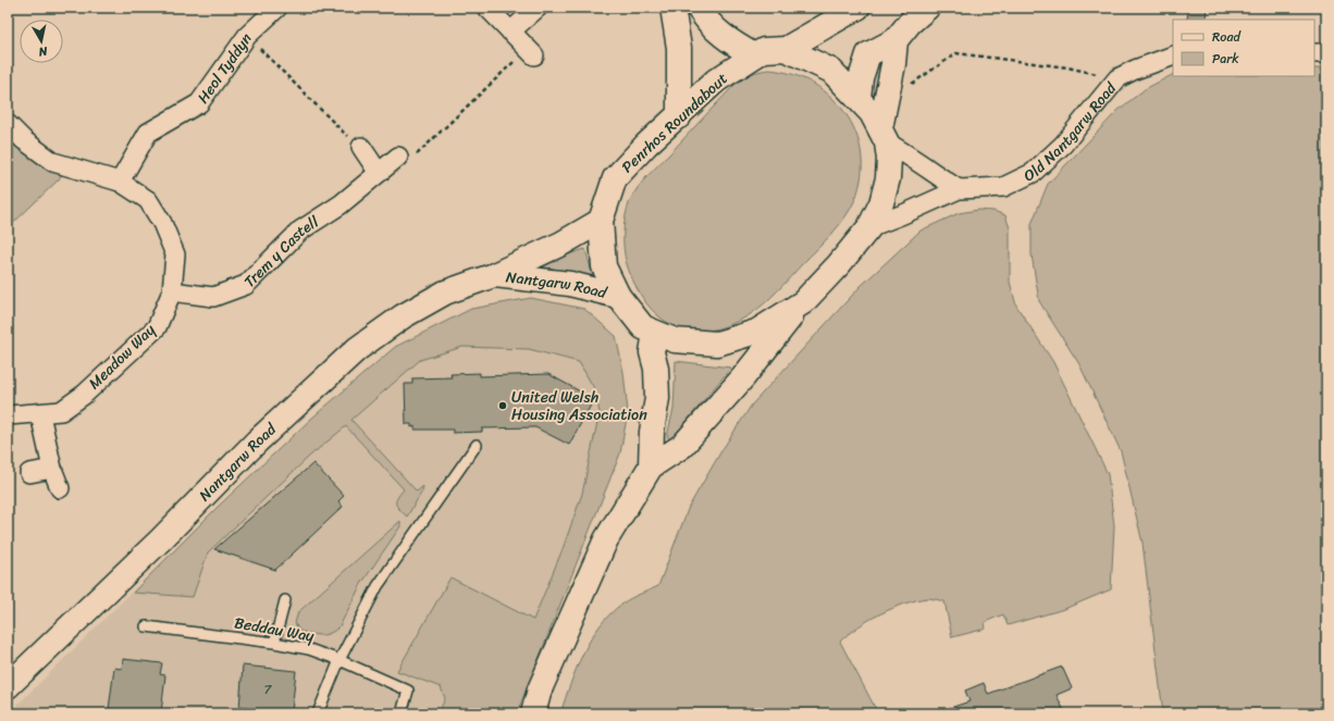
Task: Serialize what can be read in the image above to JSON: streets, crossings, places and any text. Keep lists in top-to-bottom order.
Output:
{
  "streets": {
    "main road": ["Penrhos Roundabout", "Nantgarw Road"],
    "street": [
      "Heol Tyddyn",
      "Old Nantgarw Road",
      "Trem y Castell",
      "Meadow Way"
    ],
    "lane": ["Beddau Way"]
  },
  "crossings": [
    ["Heol Tyddyn", "Meadow Way"],
    ["Penrhos Roundabout", "Old Nantgarw Road"],
    ["Penrhos Roundabout", "Nantgarw Road"],
    ["Trem y Castell", "Meadow Way"]
  ],
  "places": ["United Welsh Housing Association"],
  "house_numbers": ["7"],
  "legend": ["Road", "Park"],
  "north": "bottom"
}
